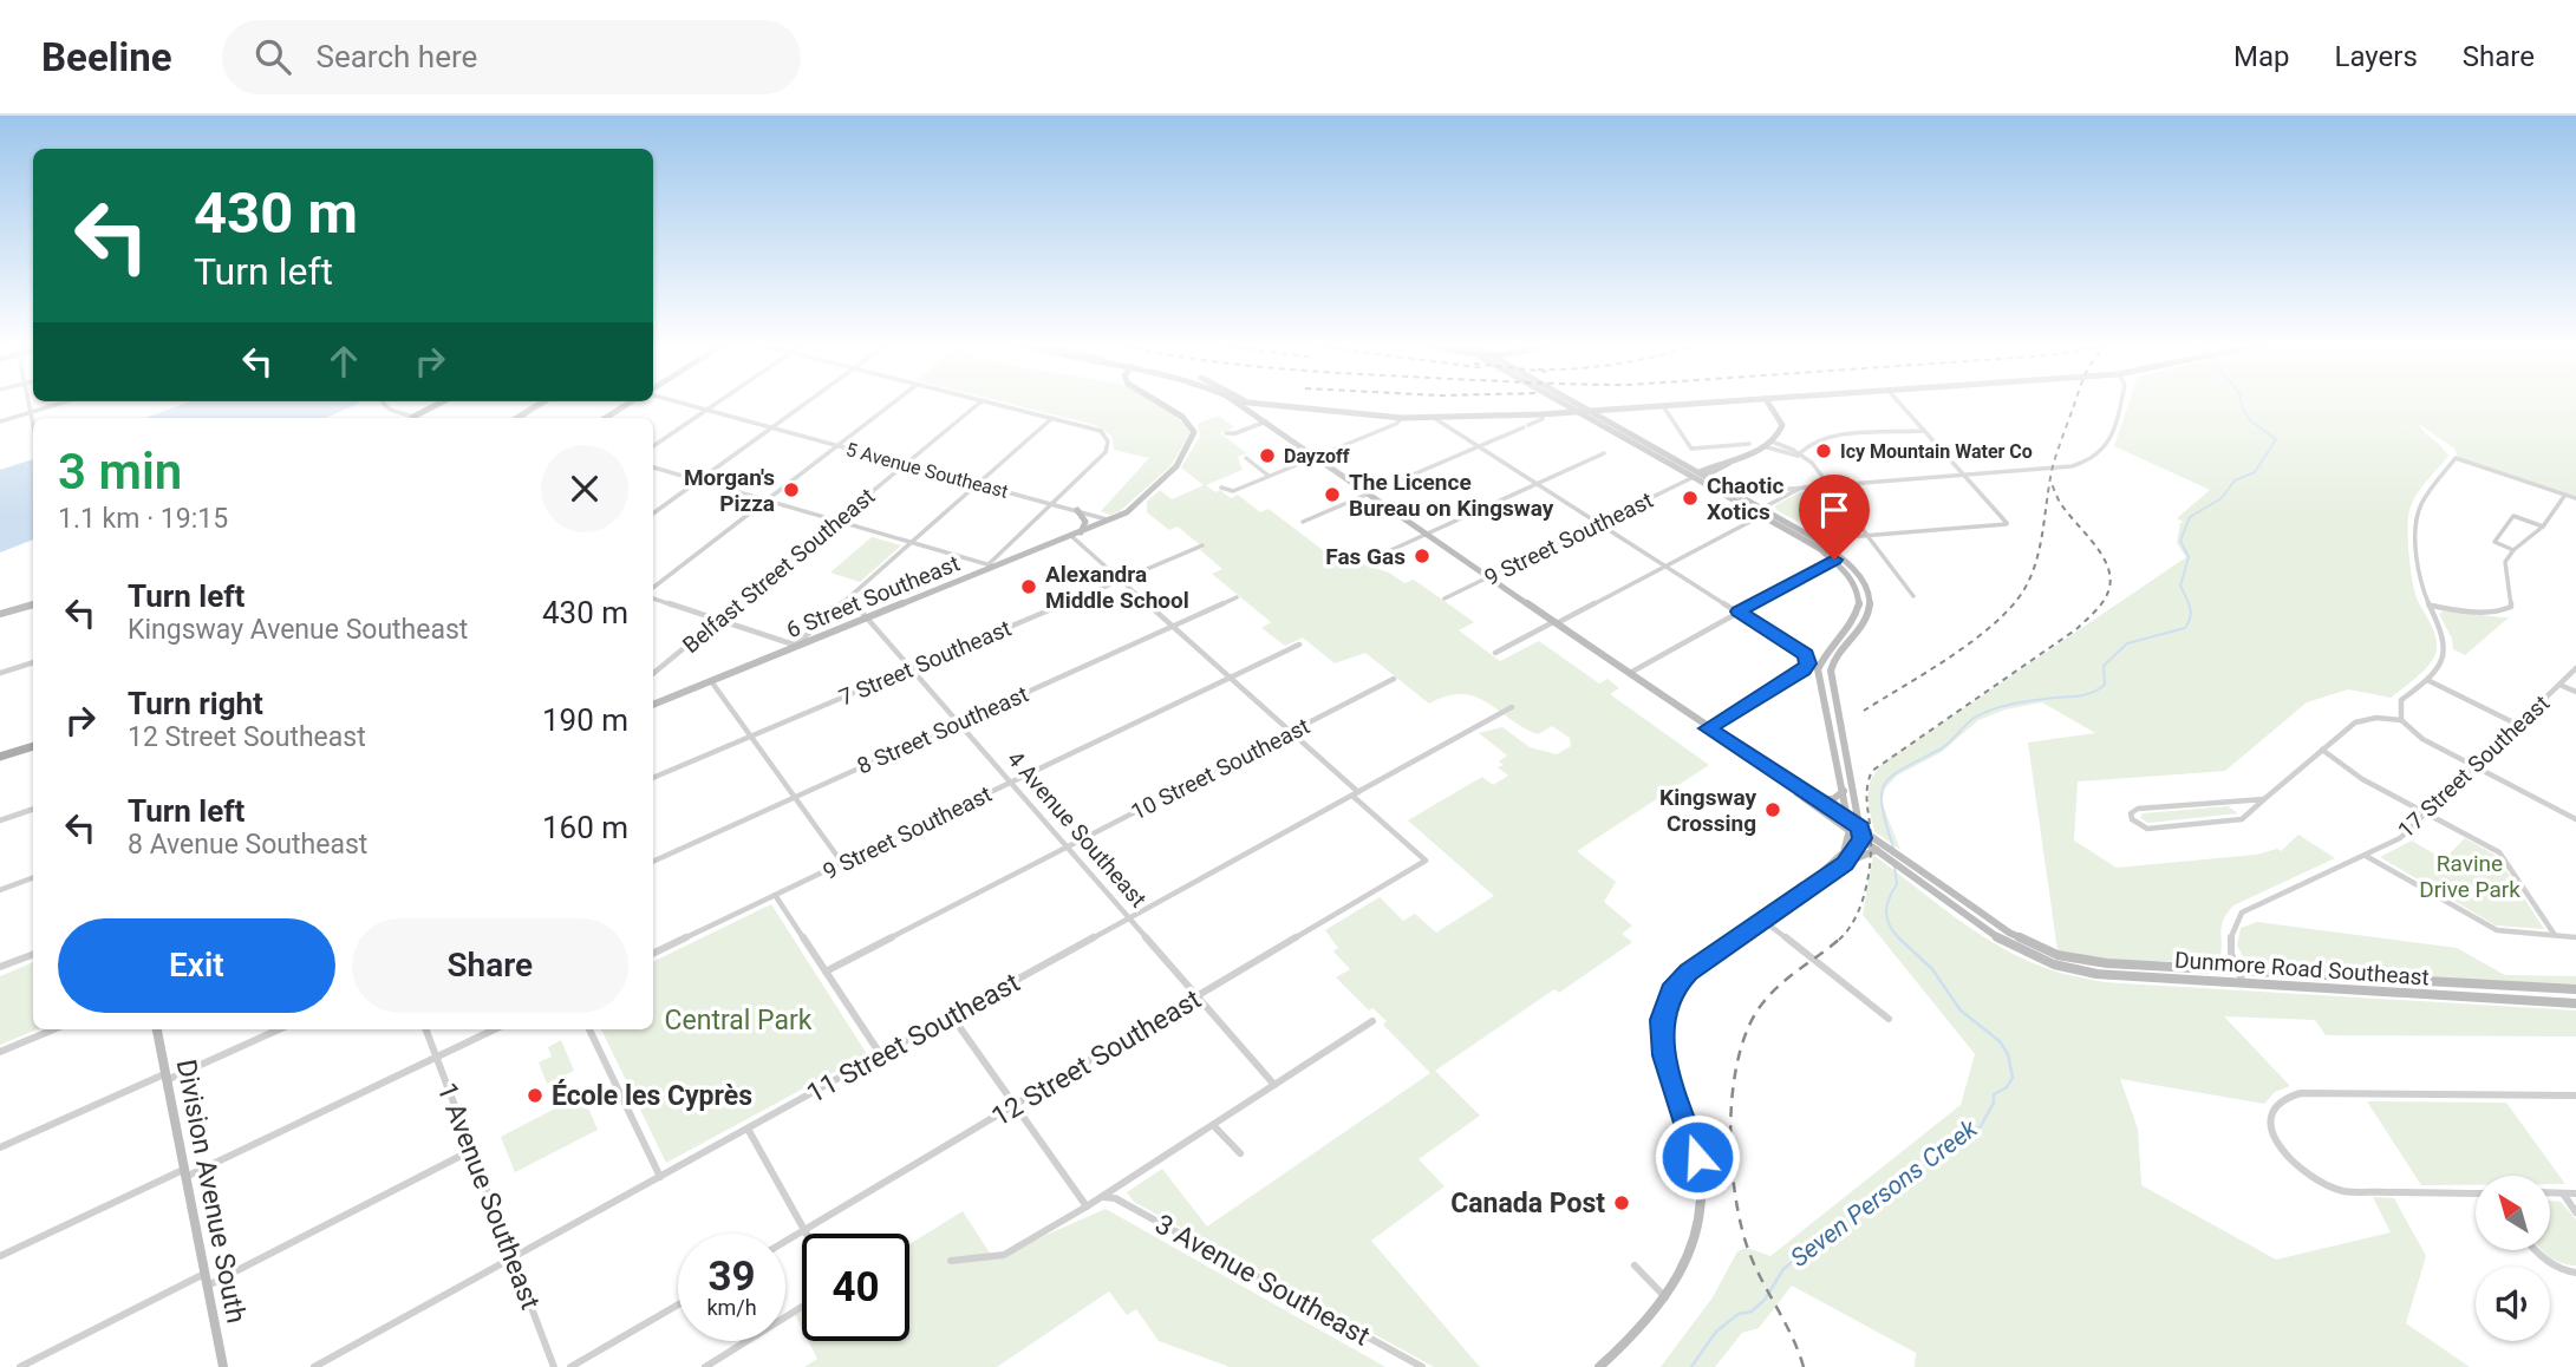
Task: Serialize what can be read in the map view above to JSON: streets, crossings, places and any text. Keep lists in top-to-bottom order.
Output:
{
  "streets": {
    "main road": [
      "9 Street Southeast",
      "6 Street Southeast",
      "Dunmore Road Southeast",
      "Division Avenue South"
    ],
    "street": [
      "5 Avenue Southeast",
      "Belfast Street Southeast",
      "7 Street Southeast",
      "8 Street Southeast",
      "17 Street Southeast",
      "10 Street Southeast",
      "4 Avenue Southeast",
      "11 Street Southeast",
      "12 Street Southeast",
      "1 Avenue Southeast",
      "3 Avenue Southeast"
    ]
  },
  "crossings": [
    ["5 Avenue Southeast", "Belfast Street Southeast"],
    ["5 Avenue Southeast", "6 Street Southeast"],
    ["9 Street Southeast", "4 Avenue Southeast"],
    ["6 Street Southeast", "4 Avenue Southeast"],
    ["7 Street Southeast", "4 Avenue Southeast"],
    ["8 Street Southeast", "4 Avenue Southeast"],
    ["17 Street Southeast", "Dunmore Road Southeast"],
    ["10 Street Southeast", "4 Avenue Southeast"],
    ["4 Avenue Southeast", "11 Street Southeast"],
    ["4 Avenue Southeast", "12 Street Southeast"],
    ["11 Street Southeast", "12 Street Southeast"],
    ["11 Street Southeast", "1 Avenue Southeast"]
  ],
  "water": ["Seven Persons Creek"],
  "parks": ["Ravine Drive Park", "Central Park"],
  "places": [
    "Icy Mountain Water Co",
    "Dayzoff",
    "Morgan's Pizza",
    "The Licence Bureau on Kingsway",
    "Chaotic Xotics",
    "Fas Gas",
    "Alexandra Middle School",
    "Kingsway Crossing",
    "École les Cyprès",
    "Canada Post"
  ],
  "north": "top left",
  "page": {
    "header": "Beeline",
    "search": "Search here",
    "nav": ["Map", "Layers", "Share"],
    "turn": ["430 m", "Turn left"],
    "heading": ["3 min", "1.1 km · 19:15"],
    "list": [
      {
        "name": "Turn left",
        "note": "Kingsway Avenue Southeast",
        "value": "430 m"
      },
      {
        "name": "Turn right",
        "note": "12 Street Southeast",
        "value": "190 m"
      },
      {
        "name": "Turn left",
        "note": "8 Avenue Southeast",
        "value": "160 m"
      }
    ],
    "buttons": ["Exit", "Share"],
    "speed": "39 km/h",
    "limit": "40"
  }
}
